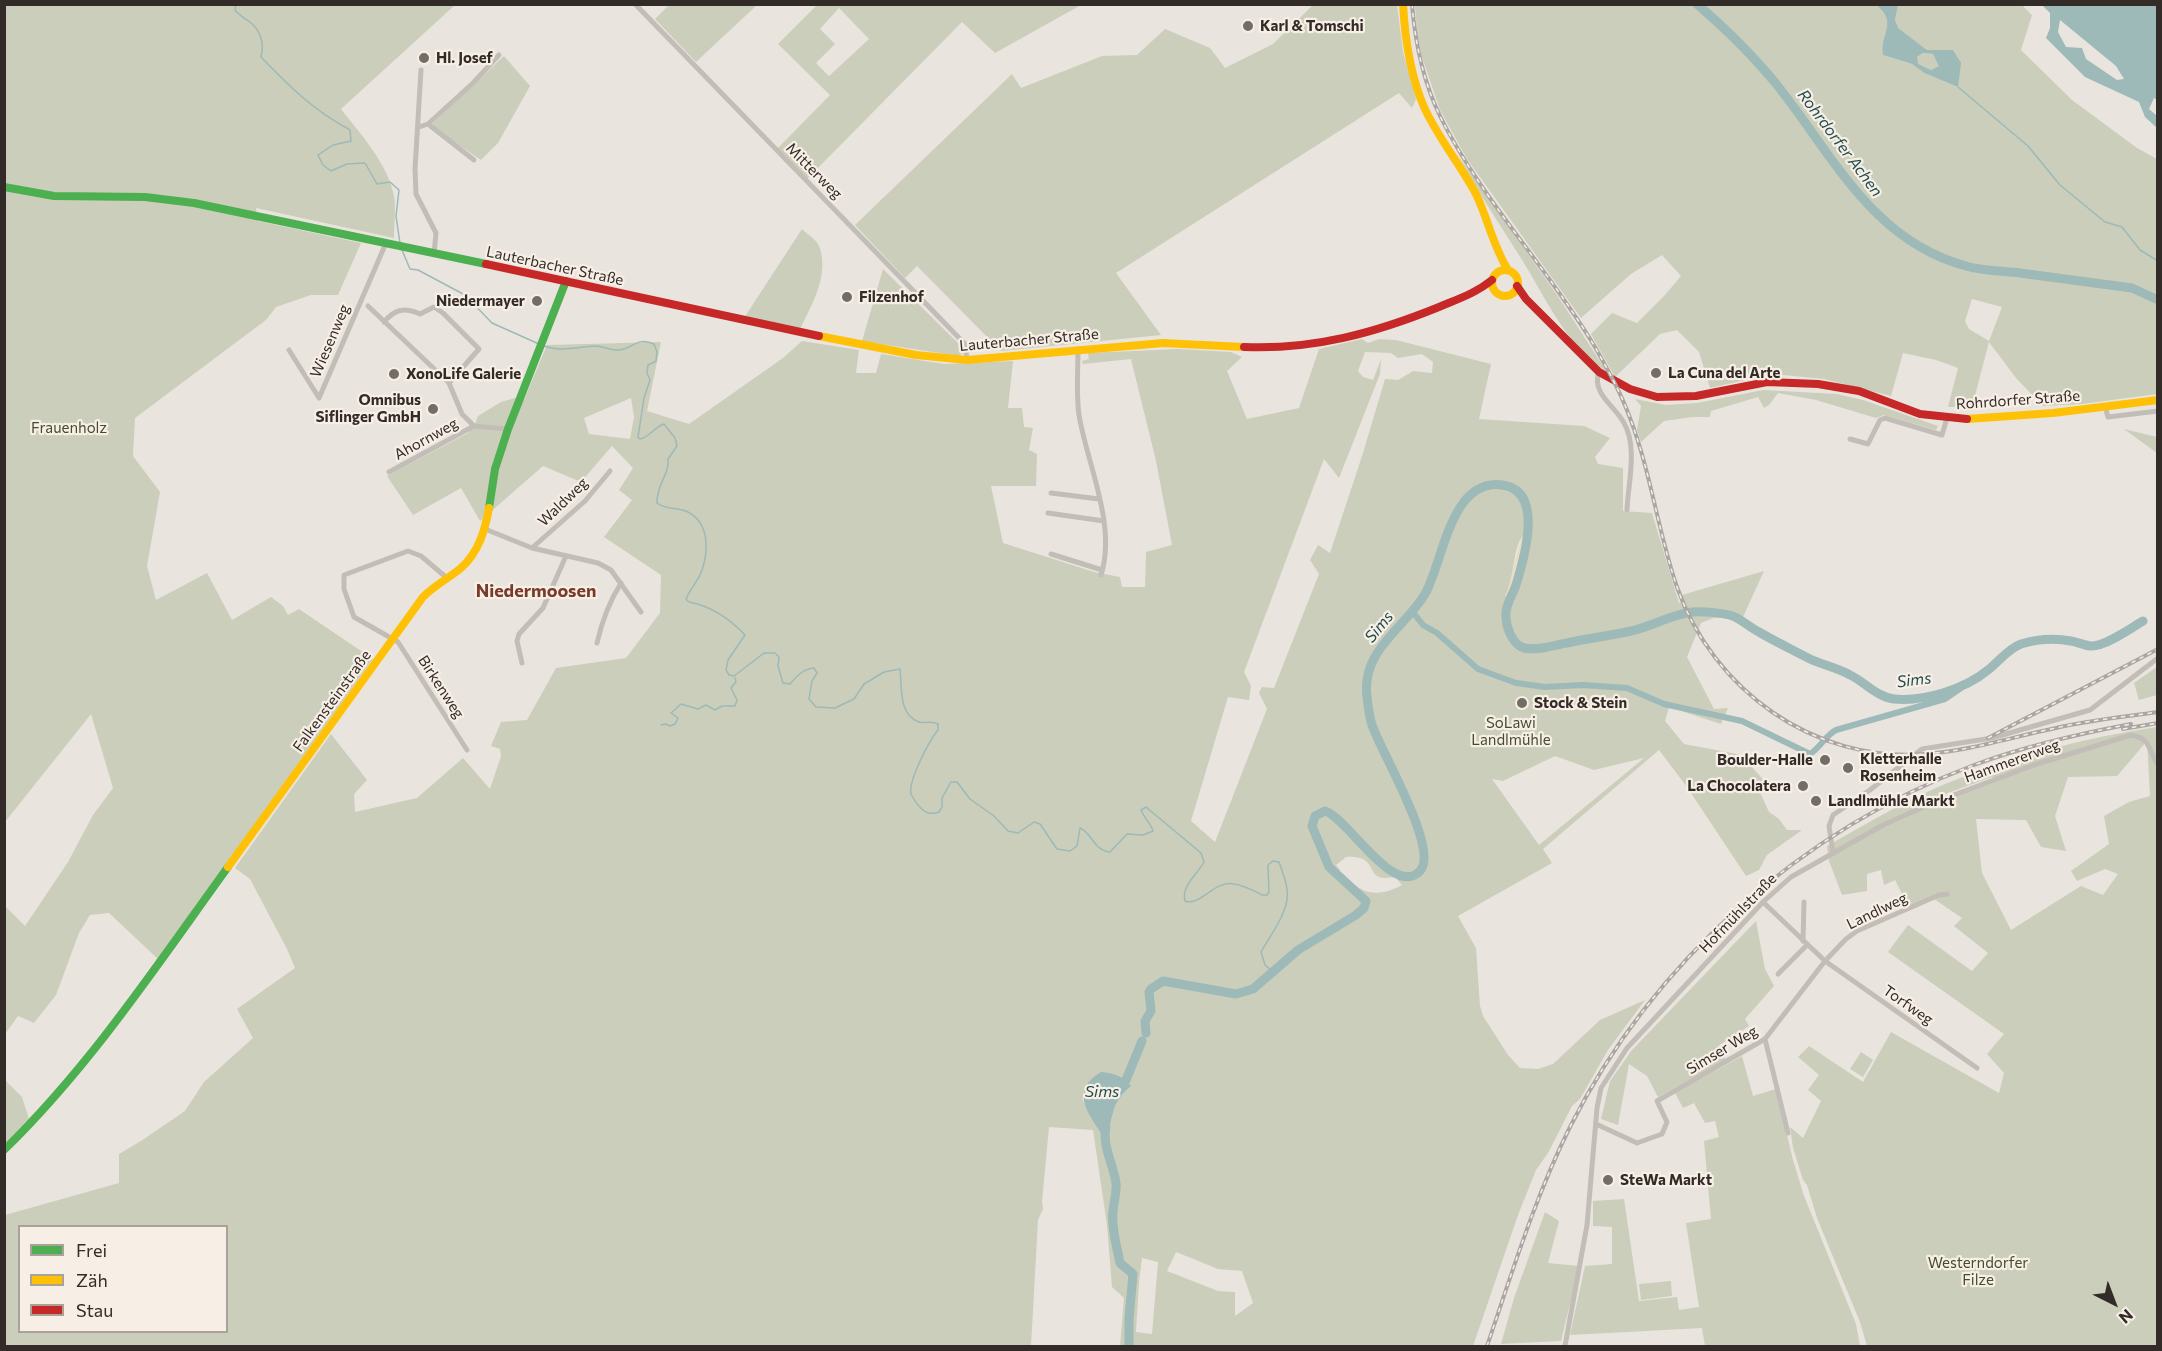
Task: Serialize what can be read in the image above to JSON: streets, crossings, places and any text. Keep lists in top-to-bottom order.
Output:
{
  "streets": {
    "street": [
      "Mitterweg",
      "Lauterbacher Straße",
      "Wiesenweg",
      "Rohrdorfer Straße",
      "Ahornweg",
      "Waldweg",
      "Birkenweg",
      "Falkensteinstraße",
      "Hammererweg",
      "Landlweg",
      "Hofmühlstraße",
      "Torfweg",
      "Simser Weg"
    ]
  },
  "crossings": [
    ["Mitterweg", "Lauterbacher Straße"],
    ["Lauterbacher Straße", "Wiesenweg"],
    ["Lauterbacher Straße", "Rohrdorfer Straße"],
    ["Lauterbacher Straße", "Falkensteinstraße"],
    ["Waldweg", "Falkensteinstraße"],
    ["Birkenweg", "Falkensteinstraße"],
    ["Hammererweg", "Hofmühlstraße"],
    ["Landlweg", "Torfweg"],
    ["Landlweg", "Simser Weg"],
    ["Hofmühlstraße", "Simser Weg"],
    ["Torfweg", "Simser Weg"]
  ],
  "districts": ["Niedermoosen"],
  "water": ["Rohrdorfer Achen", "Sims"],
  "parks": ["Frauenholz", "SoLawi Landlmühle", "Westerndorfer Filze"],
  "places": [
    "Karl & Tomschi",
    "Hl. Josef",
    "Filzenhof",
    "Niedermayer",
    "La Cuna del Arte",
    "XonoLife Galerie",
    "Omnibus Siflinger GmbH",
    "Stock & Stein",
    "Boulder-Halle",
    "Kletterhalle Rosenheim",
    "La Chocolatera",
    "Landlmühle Markt",
    "SteWa Markt"
  ],
  "legend": ["Frei", "Zäh", "Stau"],
  "north": "bottom right"
}
